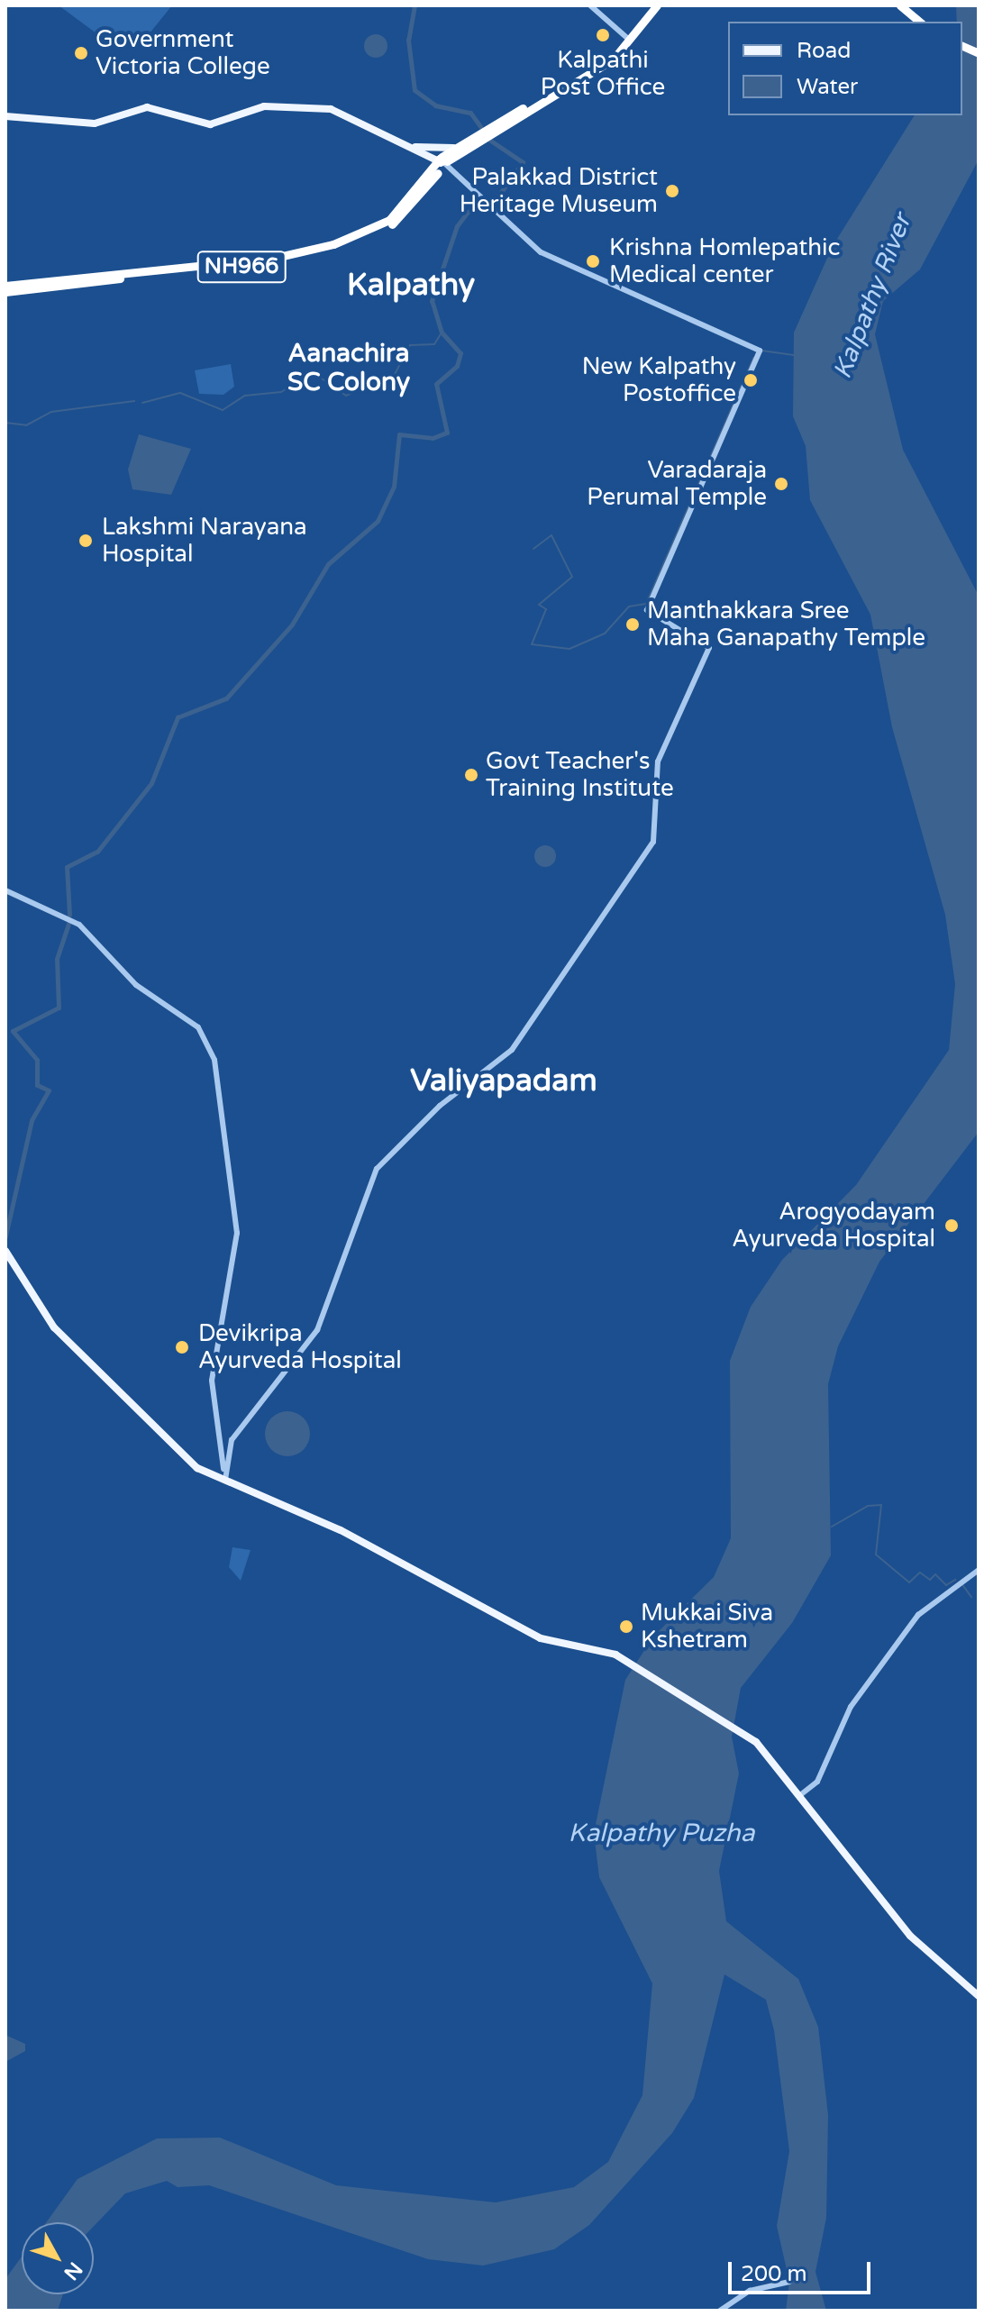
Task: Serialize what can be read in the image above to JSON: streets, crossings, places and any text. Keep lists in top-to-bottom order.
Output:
{
  "streets": {
    "highway": ["NH966"]
  },
  "districts": ["Kalpathy", "Aanachira SC Colony", "Valiyapadam"],
  "water": ["Kalpathy River", "Kalpathy Puzha"],
  "places": [
    "Kalpathi Post Office",
    "Government Victoria College",
    "Palakkad District Heritage Museum",
    "Krishna Homlepathic Medical center",
    "New Kalpathy Postoffice",
    "Varadaraja Perumal Temple",
    "Lakshmi Narayana Hospital",
    "Manthakkara Sree Maha Ganapathy Temple",
    "Govt Teacher's Training Institute",
    "Arogyodayam Ayurveda Hospital",
    "Devikripa Ayurveda Hospital",
    "Mukkai Siva Kshetram"
  ],
  "legend": ["Road", "Water"],
  "scale_bar": "200 m",
  "north": "bottom right"
}
